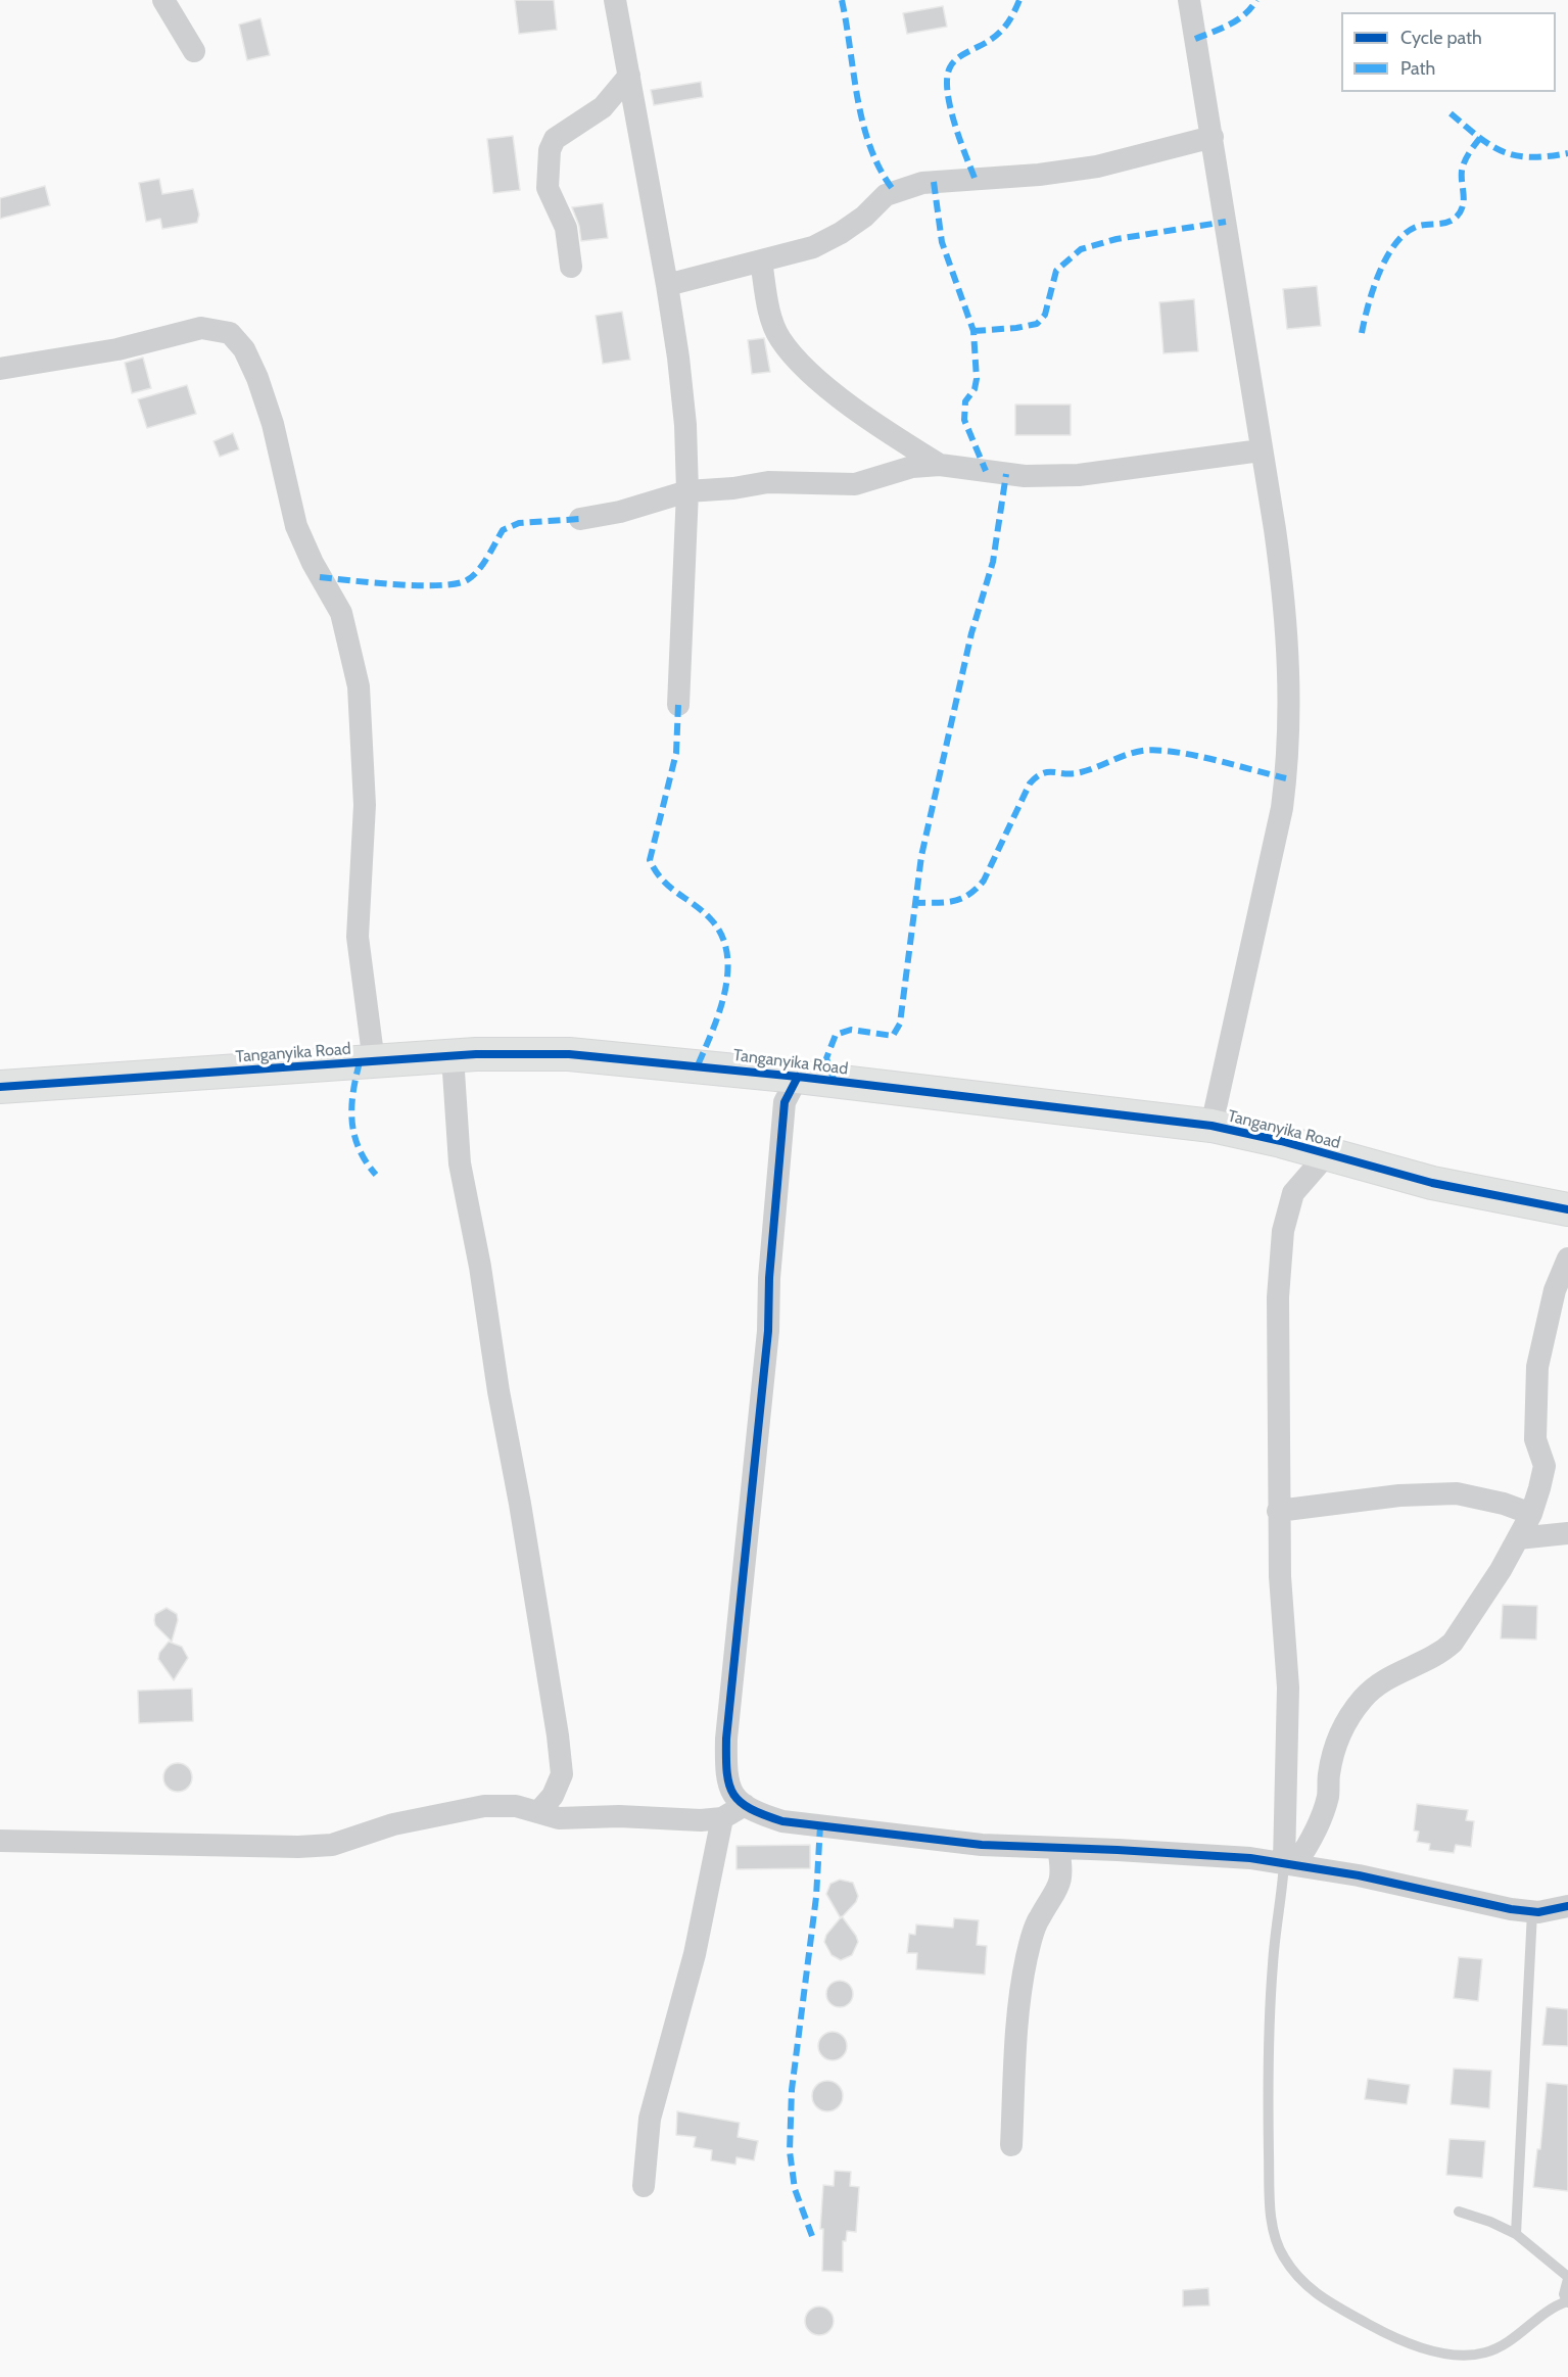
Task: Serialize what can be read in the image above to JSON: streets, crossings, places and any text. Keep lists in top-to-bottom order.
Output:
{
  "streets": {
    "street": ["Tanganyika Road"]
  },
  "legend": ["Cycle path", "Path"]
}
